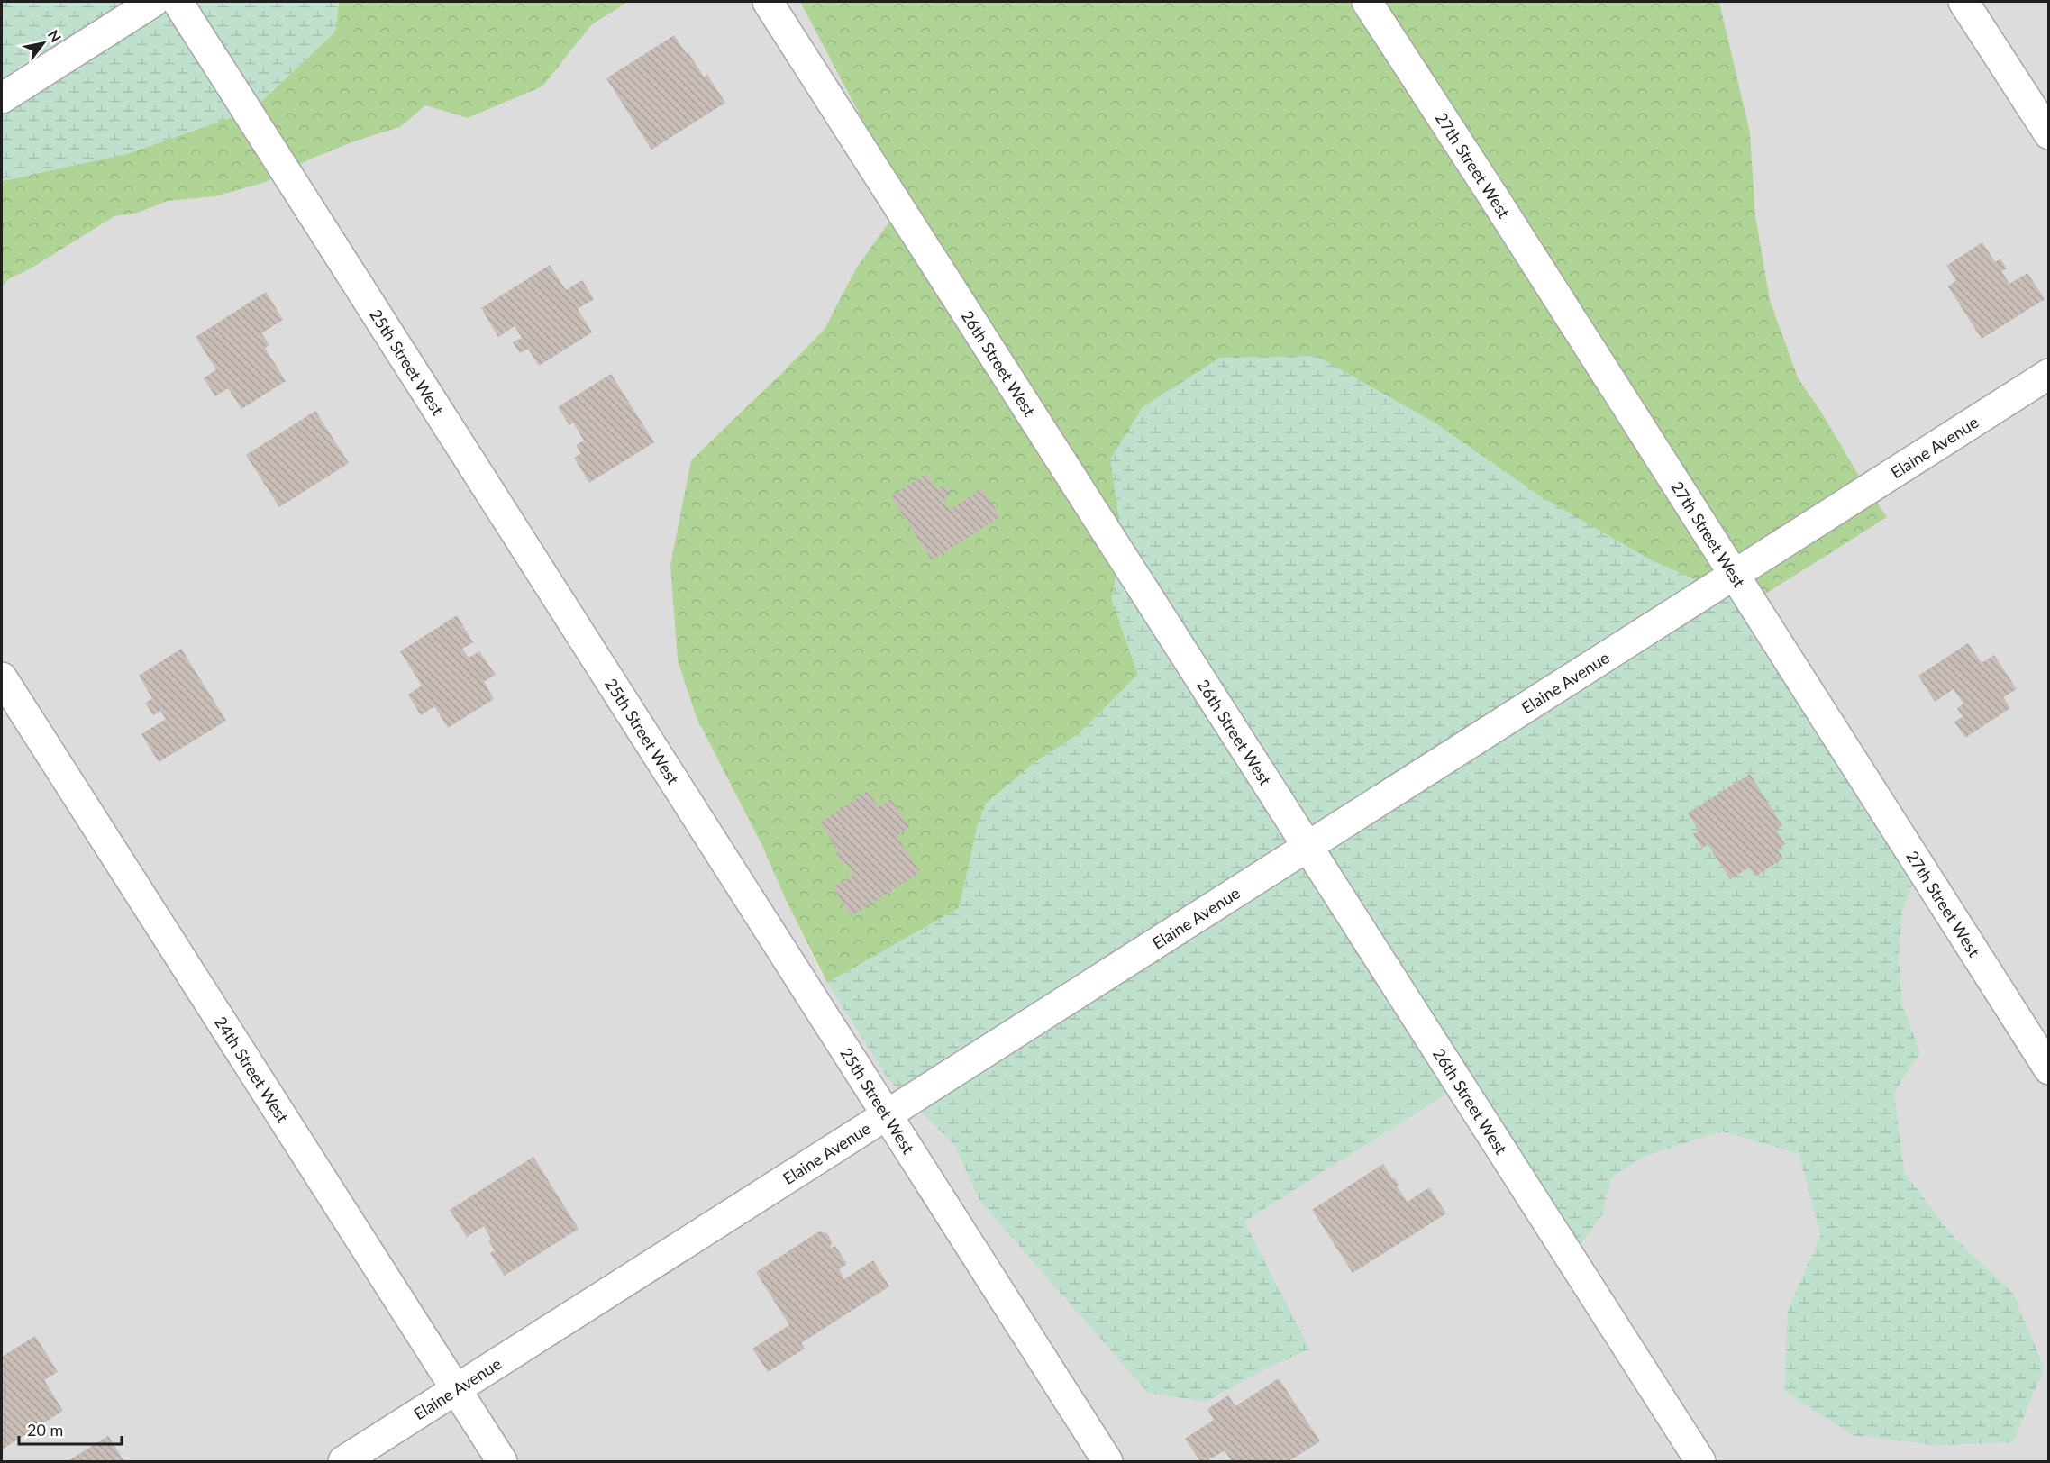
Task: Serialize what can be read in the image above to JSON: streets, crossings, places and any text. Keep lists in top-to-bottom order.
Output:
{
  "streets": {
    "street": [
      "27th Street West",
      "25th Street West",
      "26th Street West",
      "Elaine Avenue",
      "24th Street West"
    ]
  },
  "crossings": [
    ["27th Street West", "Elaine Avenue"],
    ["25th Street West", "Elaine Avenue"],
    ["26th Street West", "Elaine Avenue"],
    ["Elaine Avenue", "24th Street West"]
  ],
  "scale_bar": "20 m",
  "north": "top right"
}
